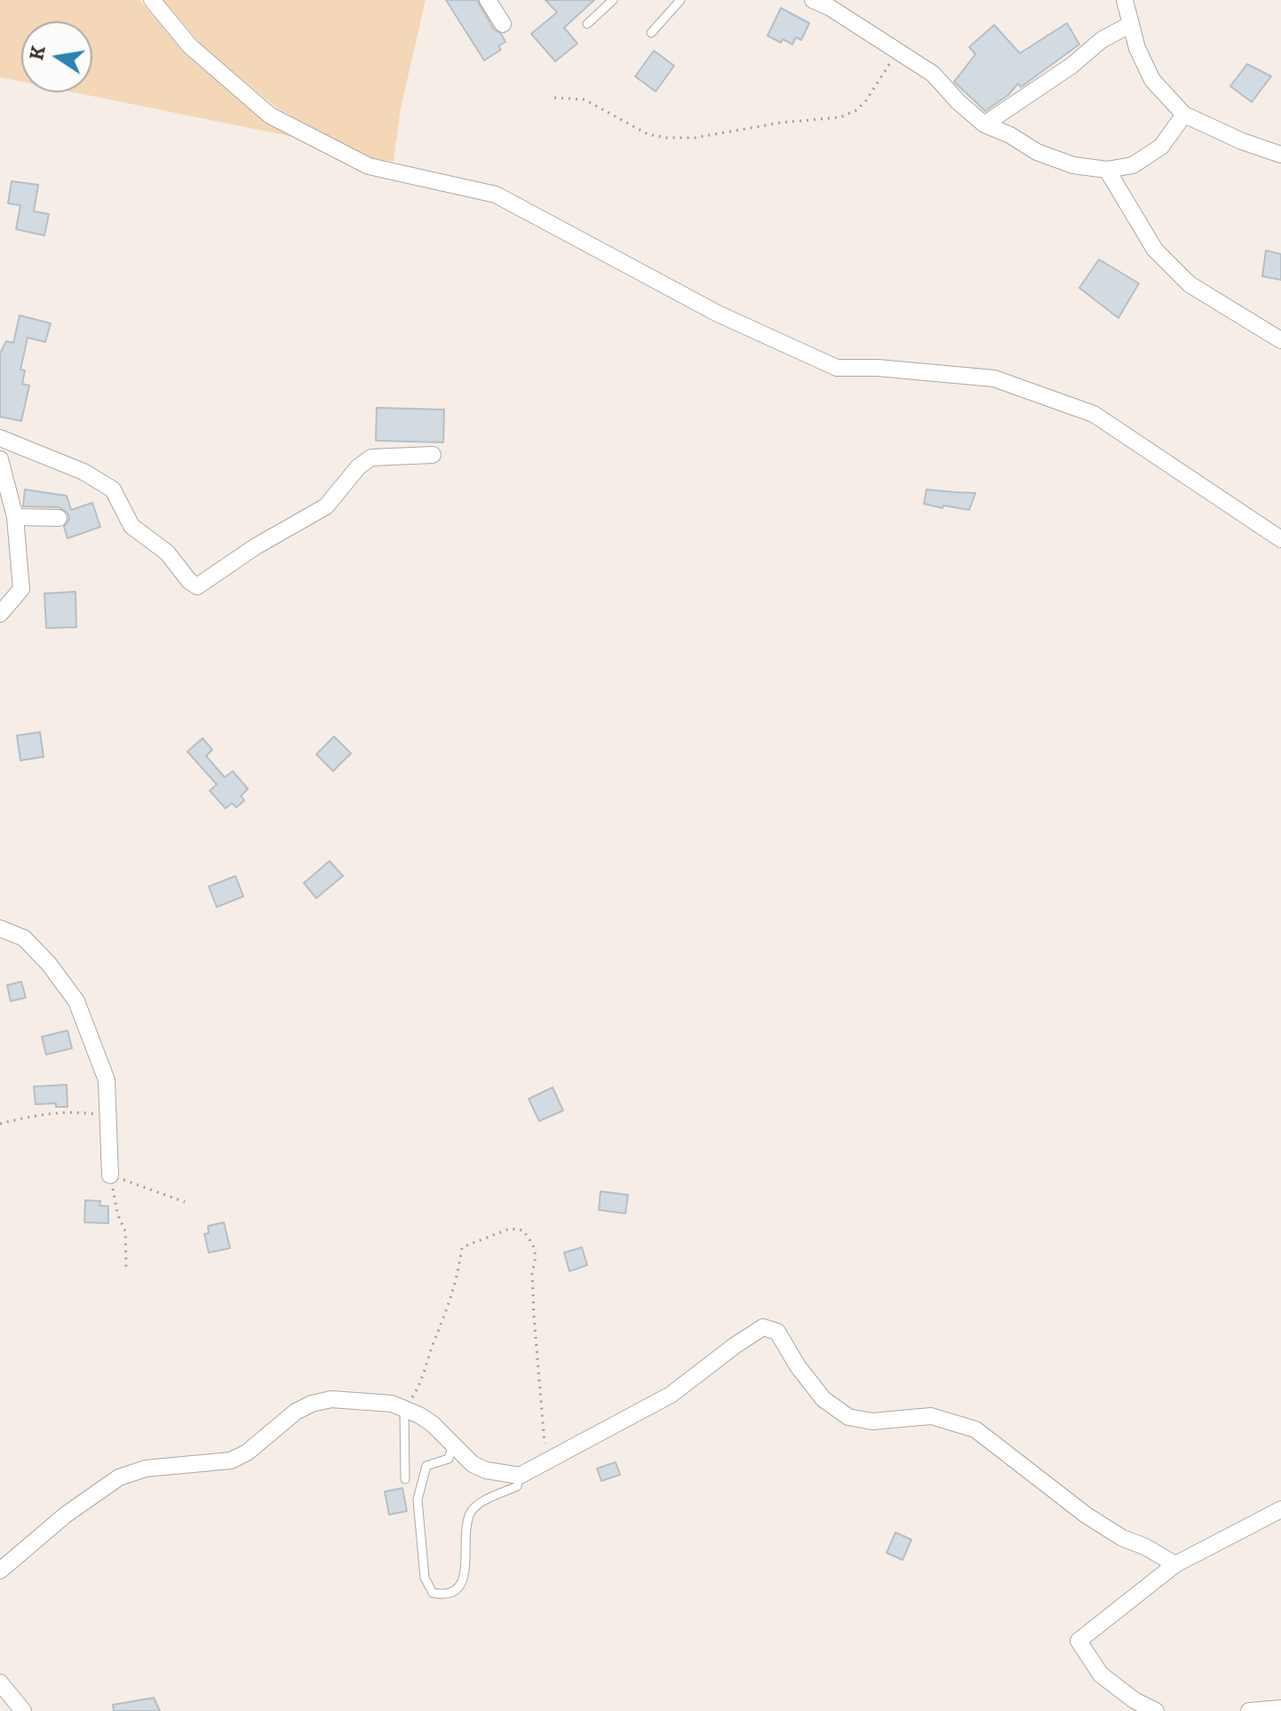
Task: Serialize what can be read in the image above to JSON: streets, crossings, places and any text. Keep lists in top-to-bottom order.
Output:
{
  "north": "left"
}
